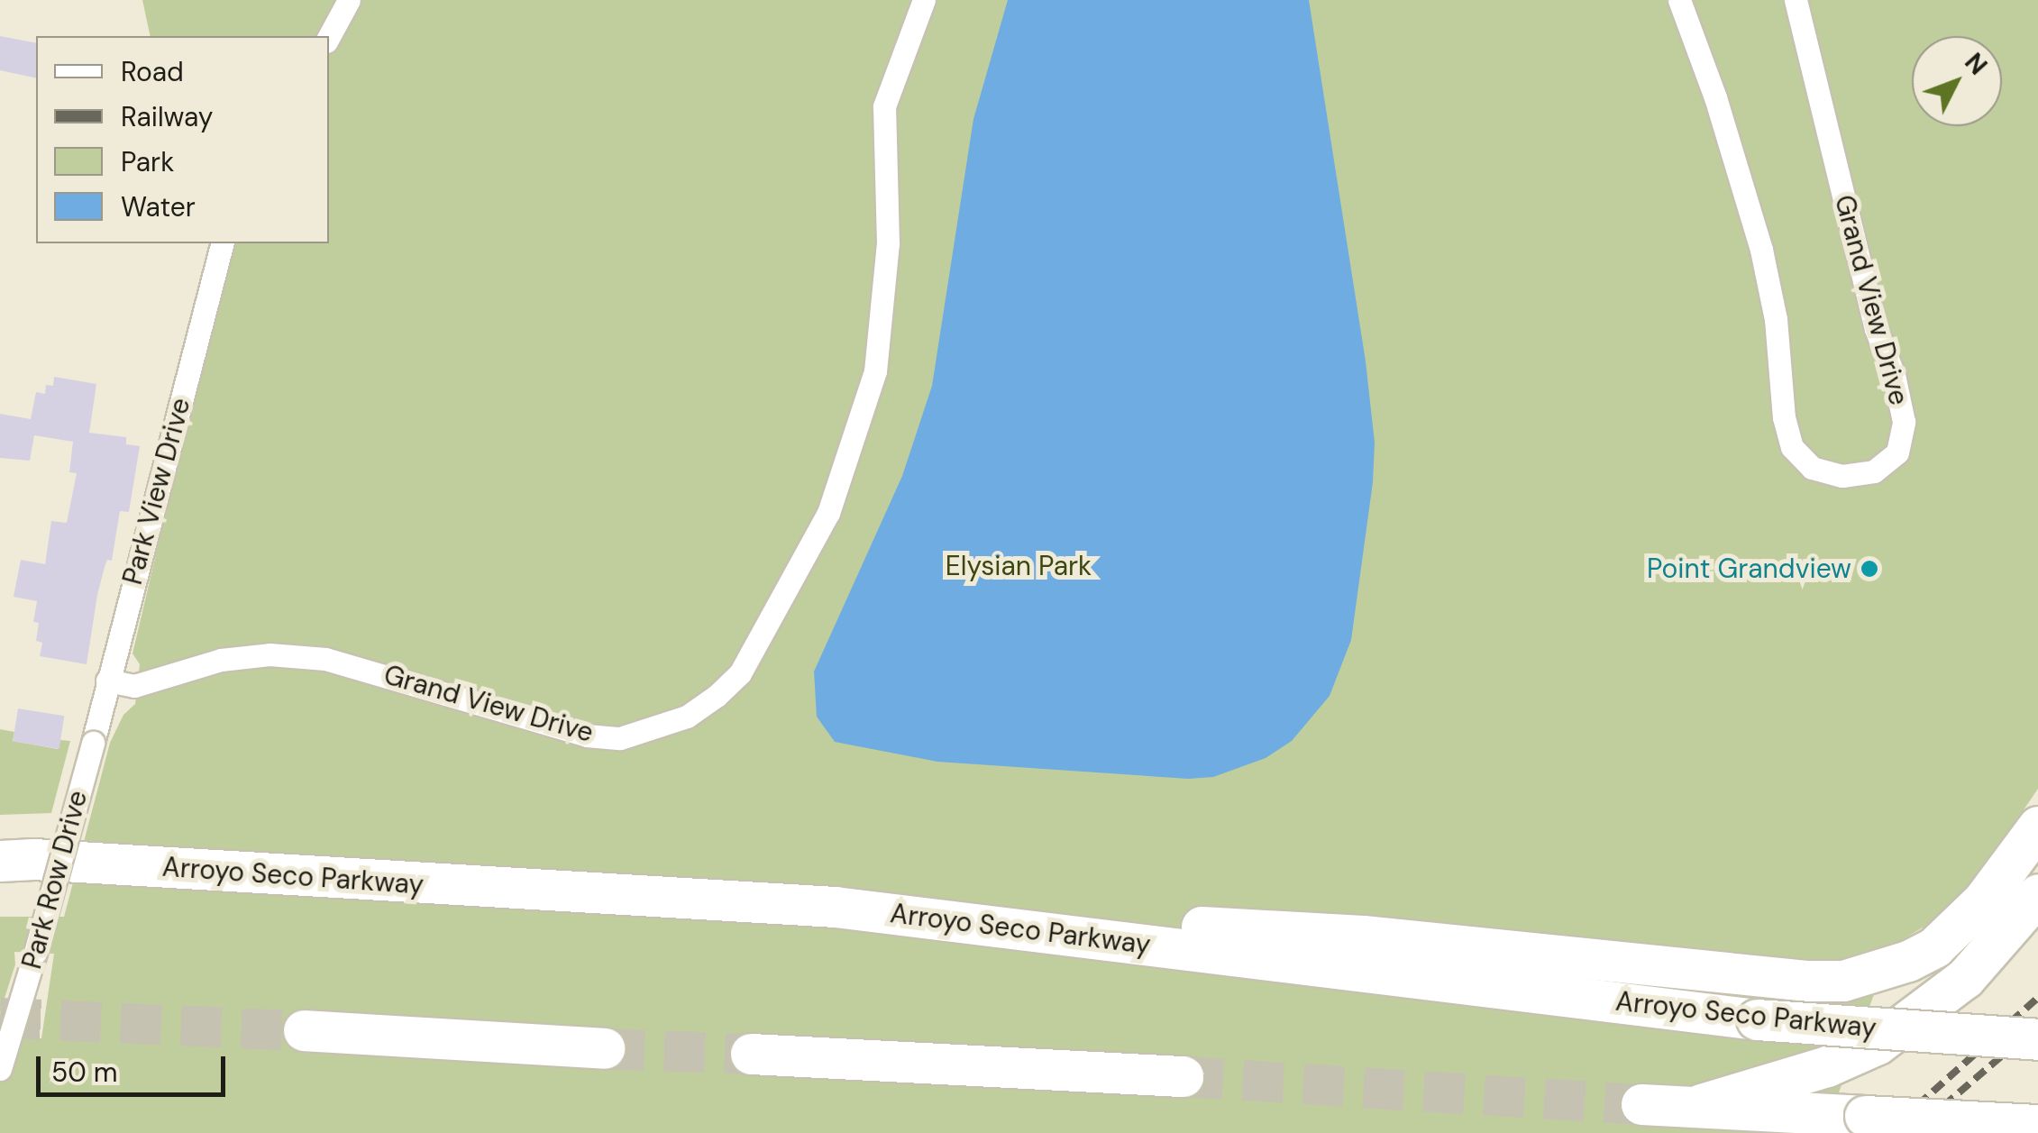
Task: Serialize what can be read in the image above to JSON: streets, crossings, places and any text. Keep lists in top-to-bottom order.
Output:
{
  "streets": {
    "highway": ["Arroyo Seco Parkway"],
    "street": ["Grand View Drive", "Park View Drive", "Park Row Drive"]
  },
  "crossings": [
    ["Grand View Drive", "Park View Drive"],
    ["Park View Drive", "Park Row Drive"]
  ],
  "parks": ["Elysian Park"],
  "places": ["Point Grandview"],
  "legend": [
    "Road",
    "Railway",
    "Park",
    "Water"
  ],
  "scale_bar": "50 m",
  "north": "top right"
}
